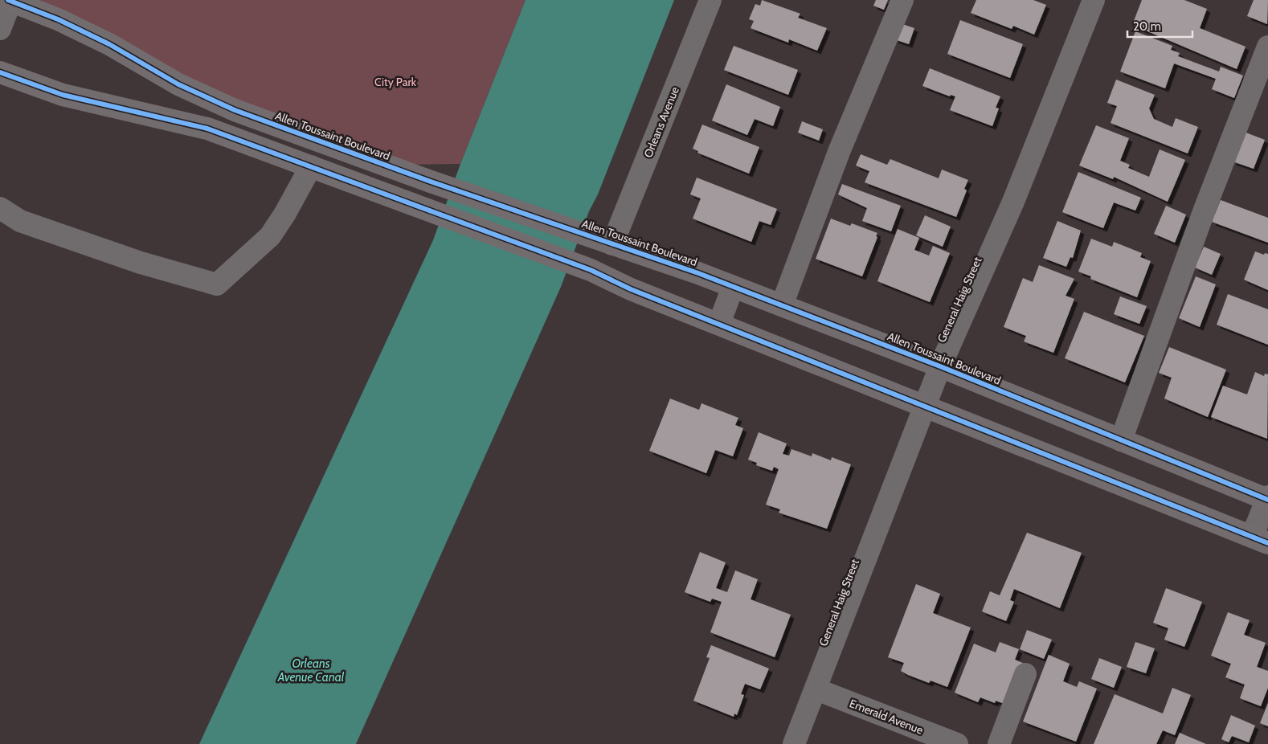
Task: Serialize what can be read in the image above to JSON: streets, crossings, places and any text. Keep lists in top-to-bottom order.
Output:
{
  "streets": {
    "main road": ["Allen Toussaint Boulevard"],
    "street": ["Orleans Avenue", "General Haig Street", "Emerald Avenue"]
  },
  "crossings": [
    ["Orleans Avenue", "Allen Toussaint Boulevard"],
    ["Allen Toussaint Boulevard", "General Haig Street"],
    ["General Haig Street", "Emerald Avenue"]
  ],
  "water": ["Orleans Avenue Canal"],
  "parks": ["City Park"],
  "scale_bar": "20 m"
}
